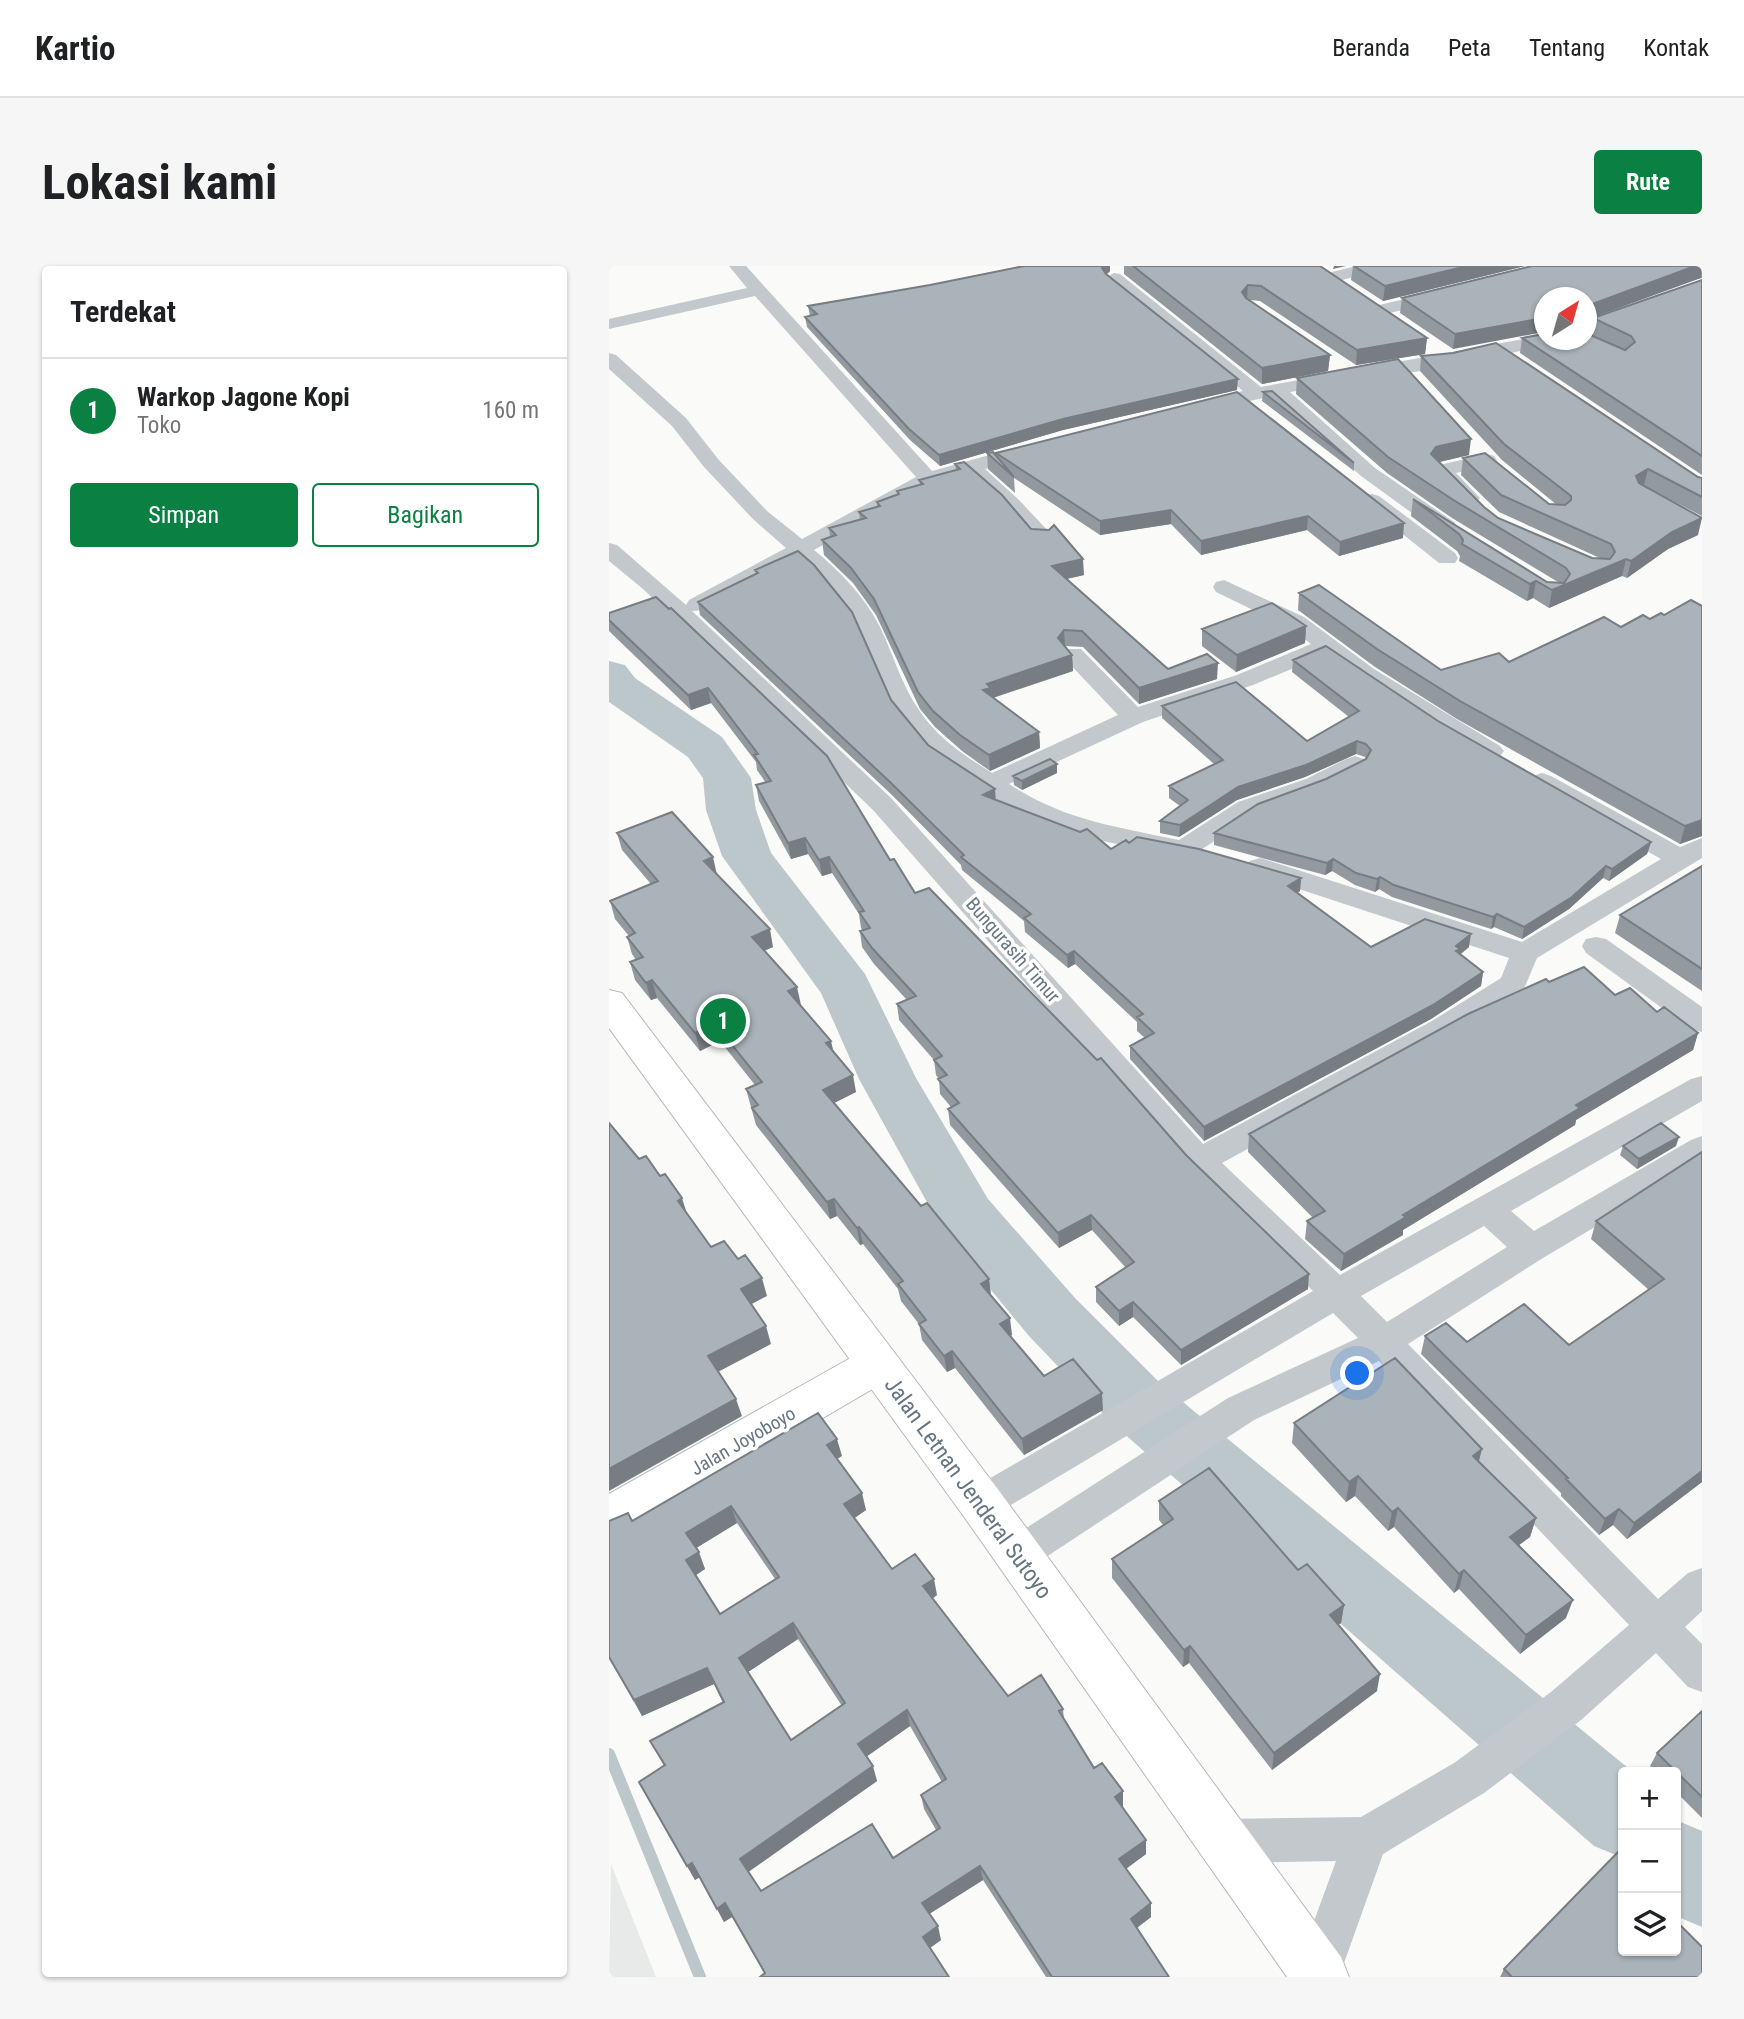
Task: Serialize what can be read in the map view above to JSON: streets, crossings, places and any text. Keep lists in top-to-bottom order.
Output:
{
  "streets": {
    "main road": ["Jalan Joyoboyo", "Jalan Letnan Jenderal Sutoyo"],
    "street": ["Bungurasih Timur"]
  },
  "crossings": [
    ["Jalan Joyoboyo", "Jalan Letnan Jenderal Sutoyo"]
  ],
  "north": "top right",
  "page": {
    "header": "Kartio",
    "nav": [
      "Beranda",
      "Peta",
      "Tentang",
      "Kontak"
    ],
    "buttons": [
      "Rute",
      ["Simpan", "Bagikan"]
    ],
    "title": "Lokasi kami",
    "heading": "Terdekat",
    "list": [
      {
        "mark": "1",
        "name": "Warkop Jagone Kopi",
        "note": "Toko",
        "value": "160 m"
      }
    ],
    "pins": "1",
    "map_buttons": ["+", "−"]
  }
}
